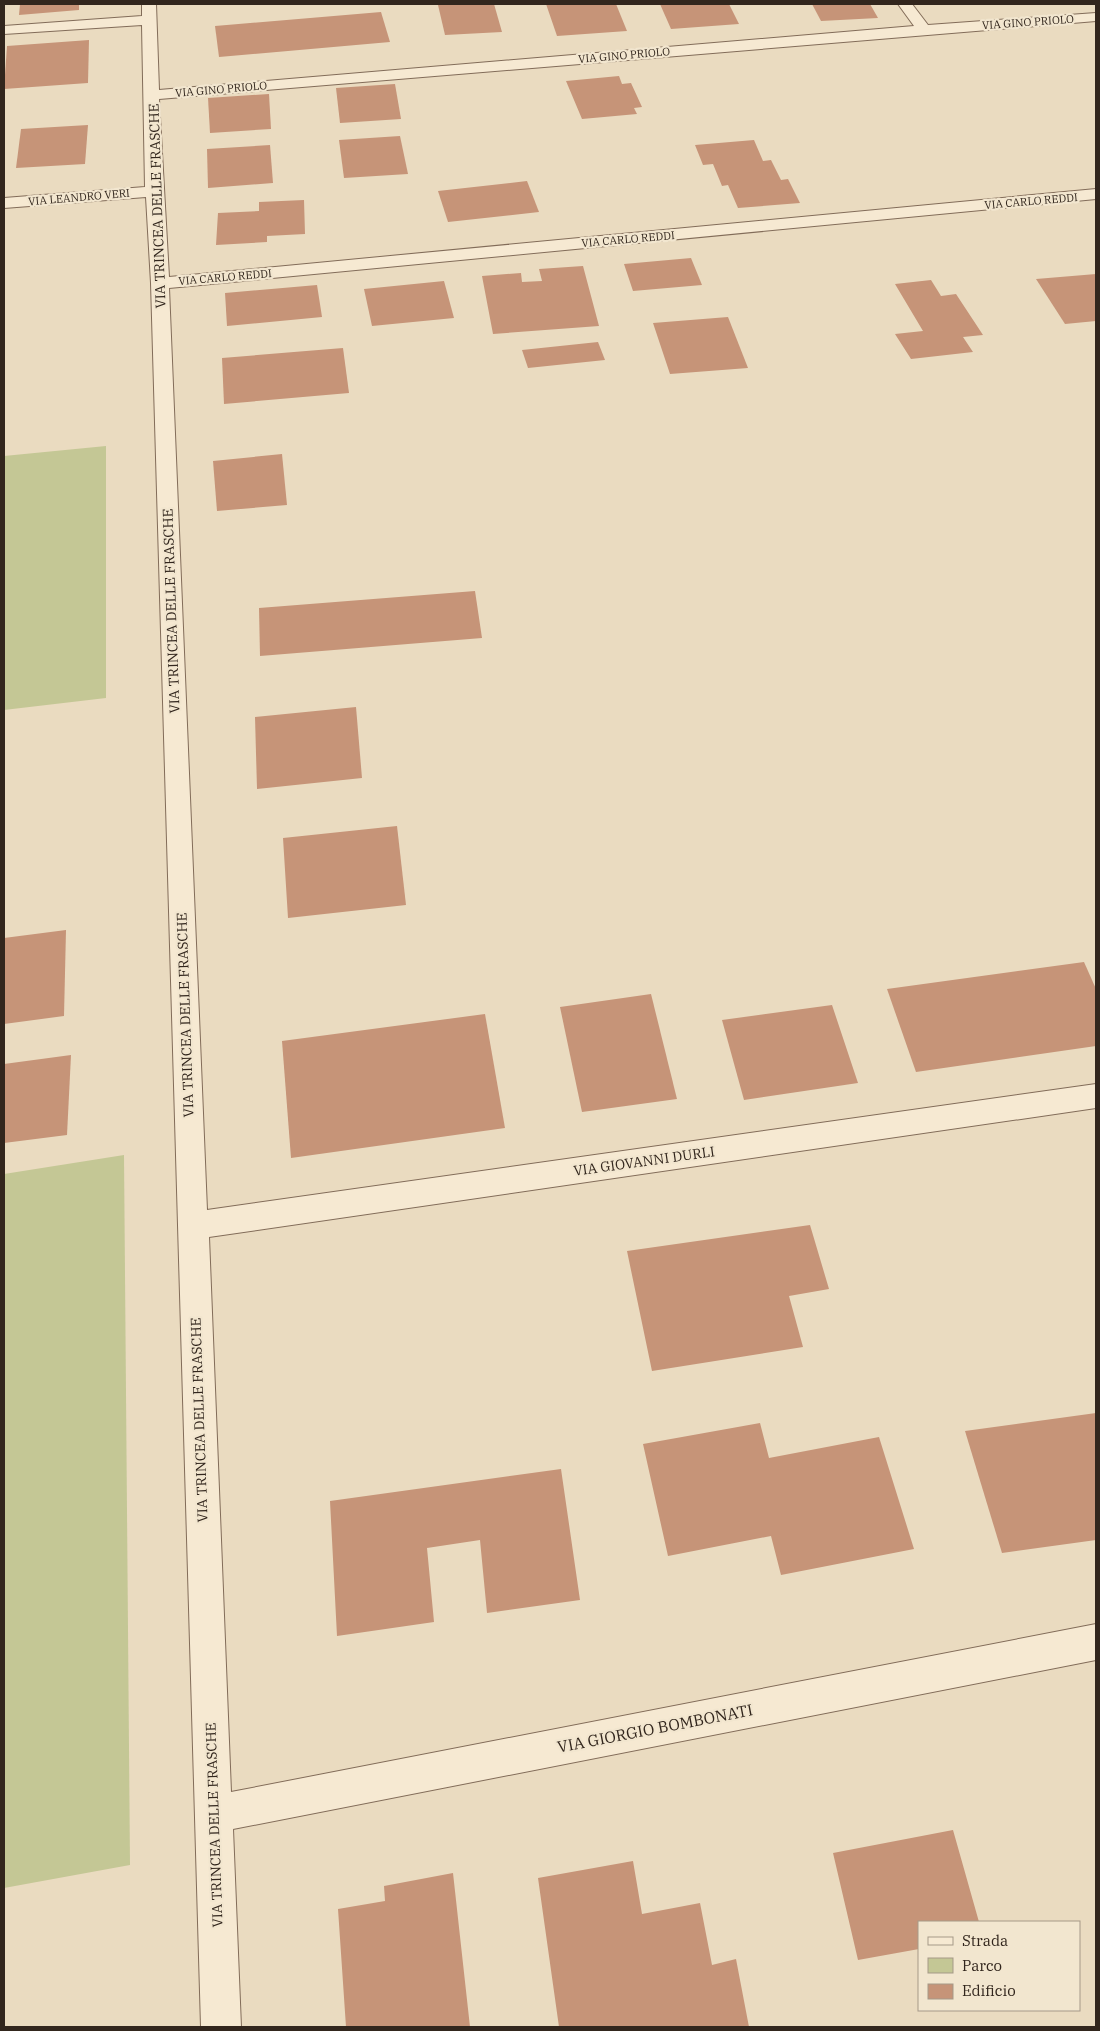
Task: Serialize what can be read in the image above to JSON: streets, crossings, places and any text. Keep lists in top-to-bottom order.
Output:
{
  "streets": {
    "street": [
      "VIA GINO PRIOLO",
      "VIA LEANDRO VERI",
      "VIA CARLO REDDI",
      "VIA TRINCEA DELLE FRASCHE",
      "VIA GIOVANNI DURLI",
      "VIA GIORGIO BOMBONATI"
    ]
  },
  "crossings": [
    ["VIA GINO PRIOLO", "VIA TRINCEA DELLE FRASCHE"],
    ["VIA LEANDRO VERI", "VIA TRINCEA DELLE FRASCHE"],
    ["VIA CARLO REDDI", "VIA TRINCEA DELLE FRASCHE"],
    ["VIA TRINCEA DELLE FRASCHE", "VIA GIOVANNI DURLI"],
    ["VIA TRINCEA DELLE FRASCHE", "VIA GIORGIO BOMBONATI"]
  ],
  "legend": ["Strada", "Parco", "Edificio"]
}
